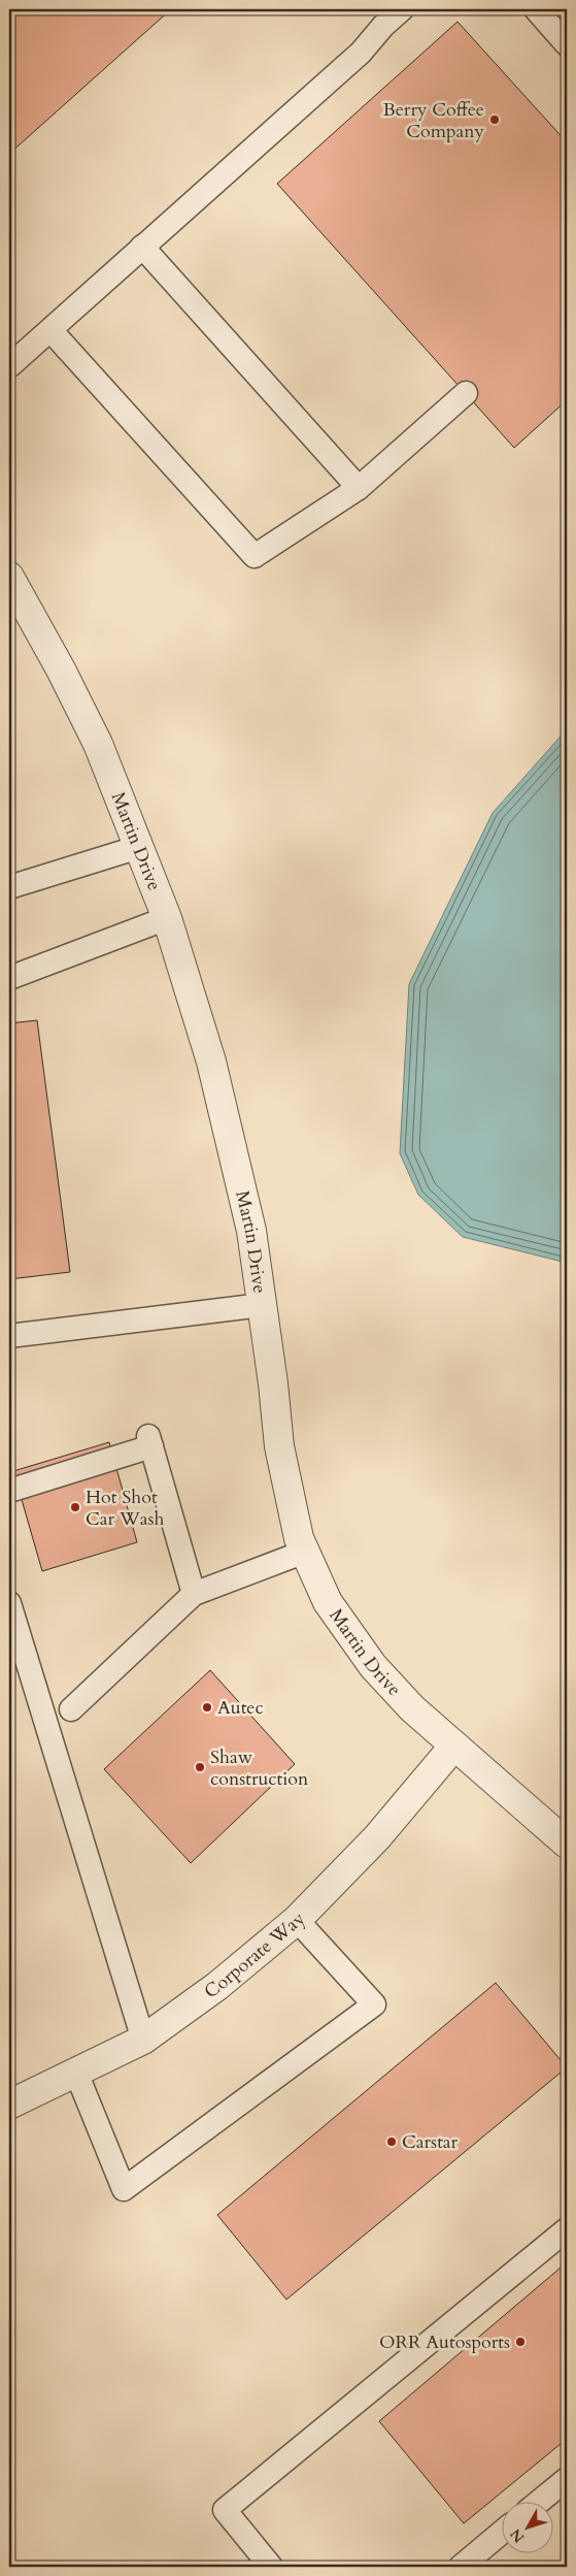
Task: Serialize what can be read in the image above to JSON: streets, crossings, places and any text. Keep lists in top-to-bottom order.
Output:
{
  "streets": {
    "street": ["Martin Drive", "Corporate Way"]
  },
  "crossings": [
    ["Martin Drive", "Corporate Way"]
  ],
  "places": [
    "Berry Coffee Company",
    "Hot Shot Car Wash",
    "Autec",
    "Shaw construction",
    "Carstar",
    "ORR Autosports"
  ],
  "north": "bottom left"
}
